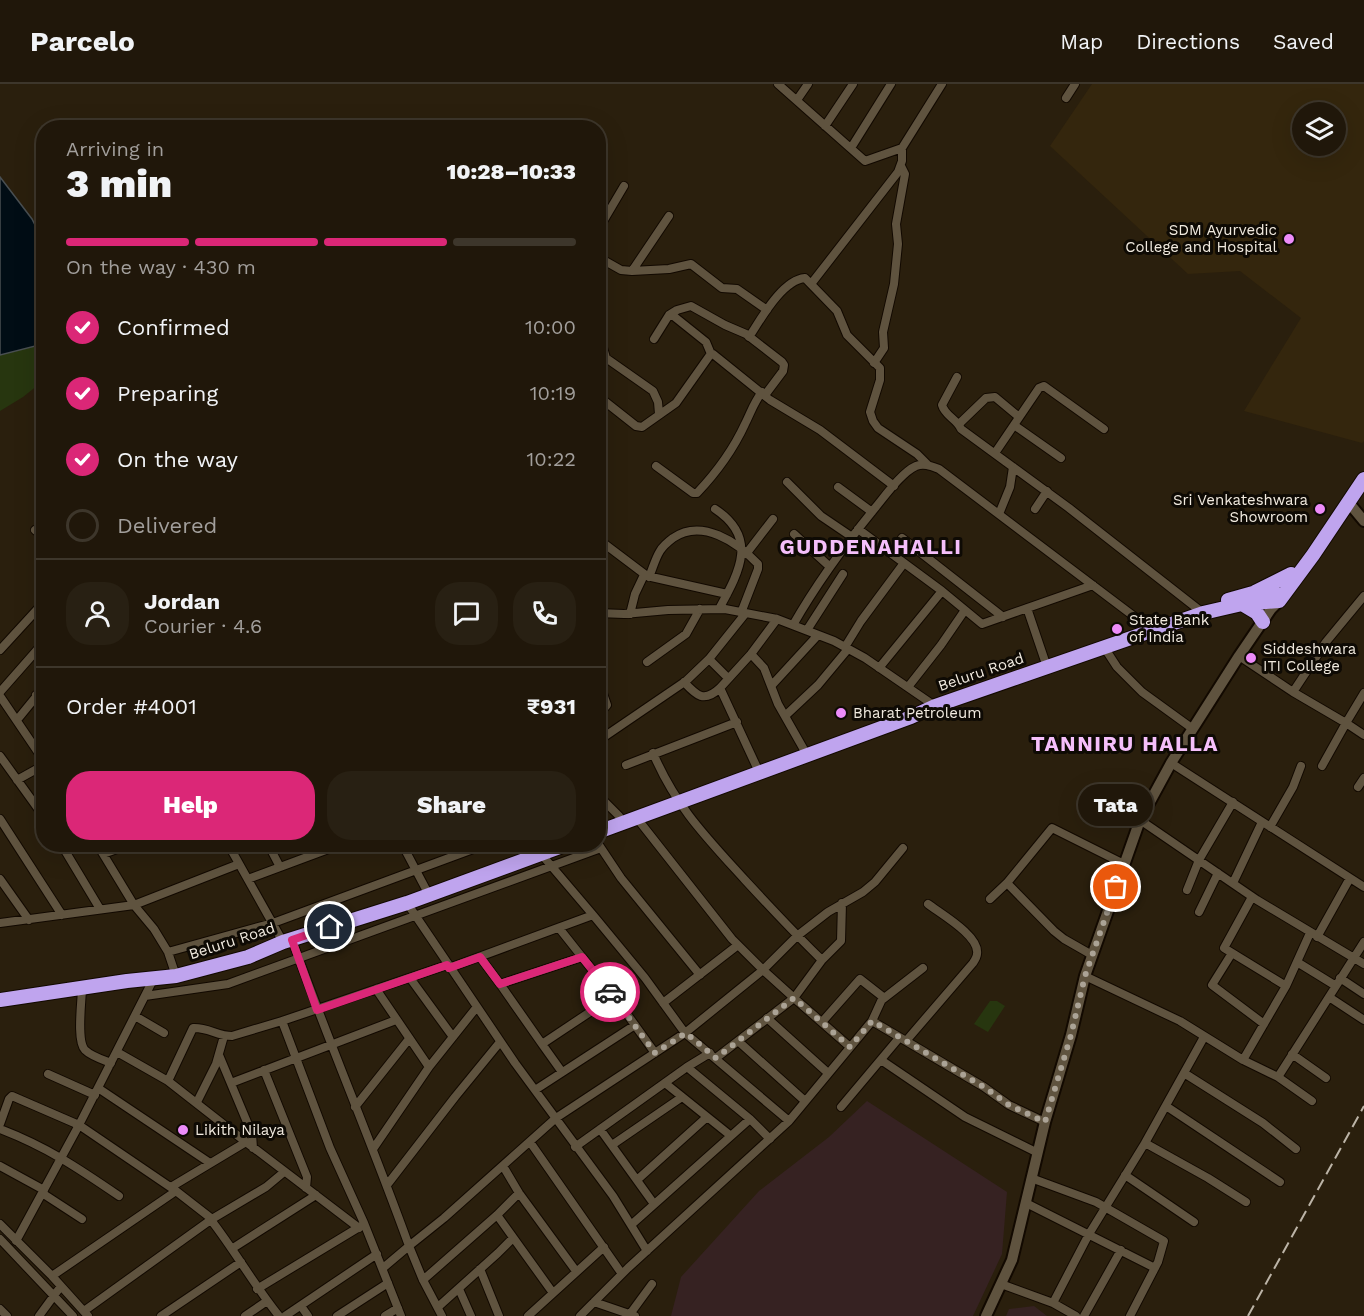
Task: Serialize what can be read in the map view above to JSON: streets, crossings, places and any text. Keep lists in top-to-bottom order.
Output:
{
  "streets": {
    "highway": ["Beluru Road"]
  },
  "districts": ["GUDDENAHALLI", "TANNIRU HALLA"],
  "places": [
    "SDM Ayurvedic College and Hospital",
    "Sri Venkateshwara Showroom",
    "State Bank of India",
    "Siddeshwara ITI College",
    "Bharat Petroleum",
    "Tata",
    "Likith Nilaya"
  ],
  "page": {
    "header": "Parcelo",
    "nav": ["Map", "Directions", "Saved"],
    "heading": ["3 min", "Arriving in", "10:28–10:33"],
    "panel": [
      "Jordan",
      "Courier · 4.6",
      "Order #4001",
      "₹931"
    ],
    "bar": "On the way · 430 m",
    "list": [
      ["Confirmed", "10:00"],
      ["Preparing", "10:19"],
      ["On the way", "10:22"],
      "Delivered"
    ],
    "buttons": ["Help", "Share"],
    "bubble": "Tata"
  }
}
